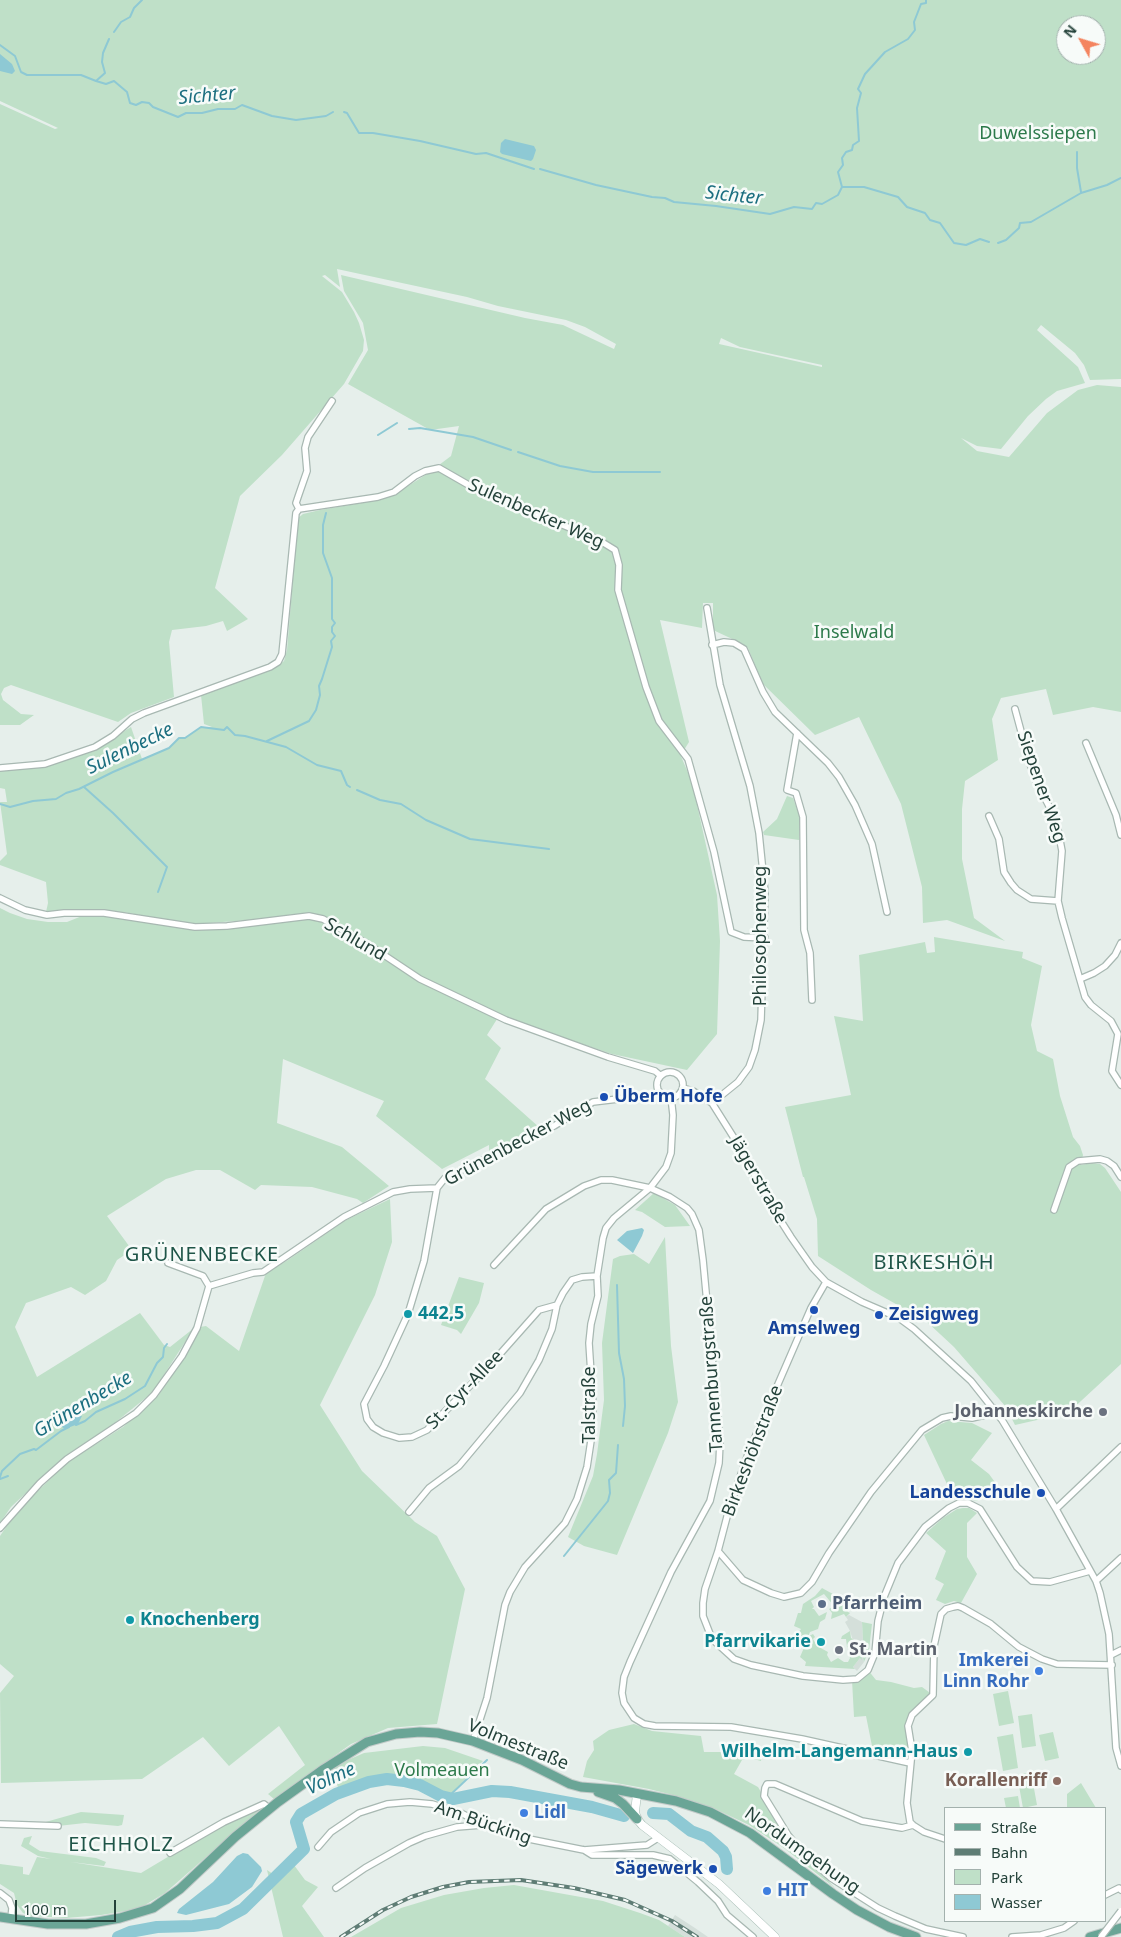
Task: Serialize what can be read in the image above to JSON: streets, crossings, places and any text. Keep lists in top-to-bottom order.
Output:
{
  "streets": {
    "main road": ["Volmestraße", "Nordumgehung"],
    "street": [
      "Sulenbecker Weg",
      "Siepener Weg",
      "Philosophenweg",
      "Schlund",
      "Grünenbecker Weg",
      "Jägerstraße",
      "Tannenburgstraße",
      "St.-Cyr-Allee",
      "Talstraße",
      "Birkeshöhstraße",
      "Am Bücking"
    ]
  },
  "crossings": [
    ["Sulenbecker Weg", "Philosophenweg"],
    ["Philosophenweg", "Jägerstraße"],
    ["Schlund", "Grünenbecker Weg"],
    ["Schlund", "Jägerstraße"],
    ["Schlund", "Talstraße"],
    ["Grünenbecker Weg", "Jägerstraße"],
    ["Grünenbecker Weg", "St.-Cyr-Allee"],
    ["Grünenbecker Weg", "Talstraße"],
    ["Jägerstraße", "Talstraße"],
    ["Jägerstraße", "Birkeshöhstraße"],
    ["Tannenburgstraße", "Talstraße"],
    ["Talstraße", "Volmestraße"],
    ["Volmestraße", "Nordumgehung"]
  ],
  "districts": ["GRÜNENBECKE", "BIRKESHÖH", "EICHHOLZ"],
  "water": [
    "Sichter",
    "Sulenbecke",
    "Grünenbecke",
    "Volme"
  ],
  "parks": ["Duwelssiepen", "Inselwald", "Volmeauen"],
  "places": [
    "Überm Hofe",
    "Amselweg",
    "442,5",
    "Zeisigweg",
    "Johanneskirche",
    "Landesschule",
    "Pfarrheim",
    "Knochenberg",
    "Pfarrvikarie",
    "St. Martin",
    "Imkerei Linn Rohr",
    "Wilhelm-Langemann-Haus",
    "Korallenriff",
    "Lidl",
    "Sägewerk",
    "HIT"
  ],
  "legend": [
    "Straße",
    "Bahn",
    "Park",
    "Wasser"
  ],
  "scale_bar": "100 m",
  "north": "top left"
}
